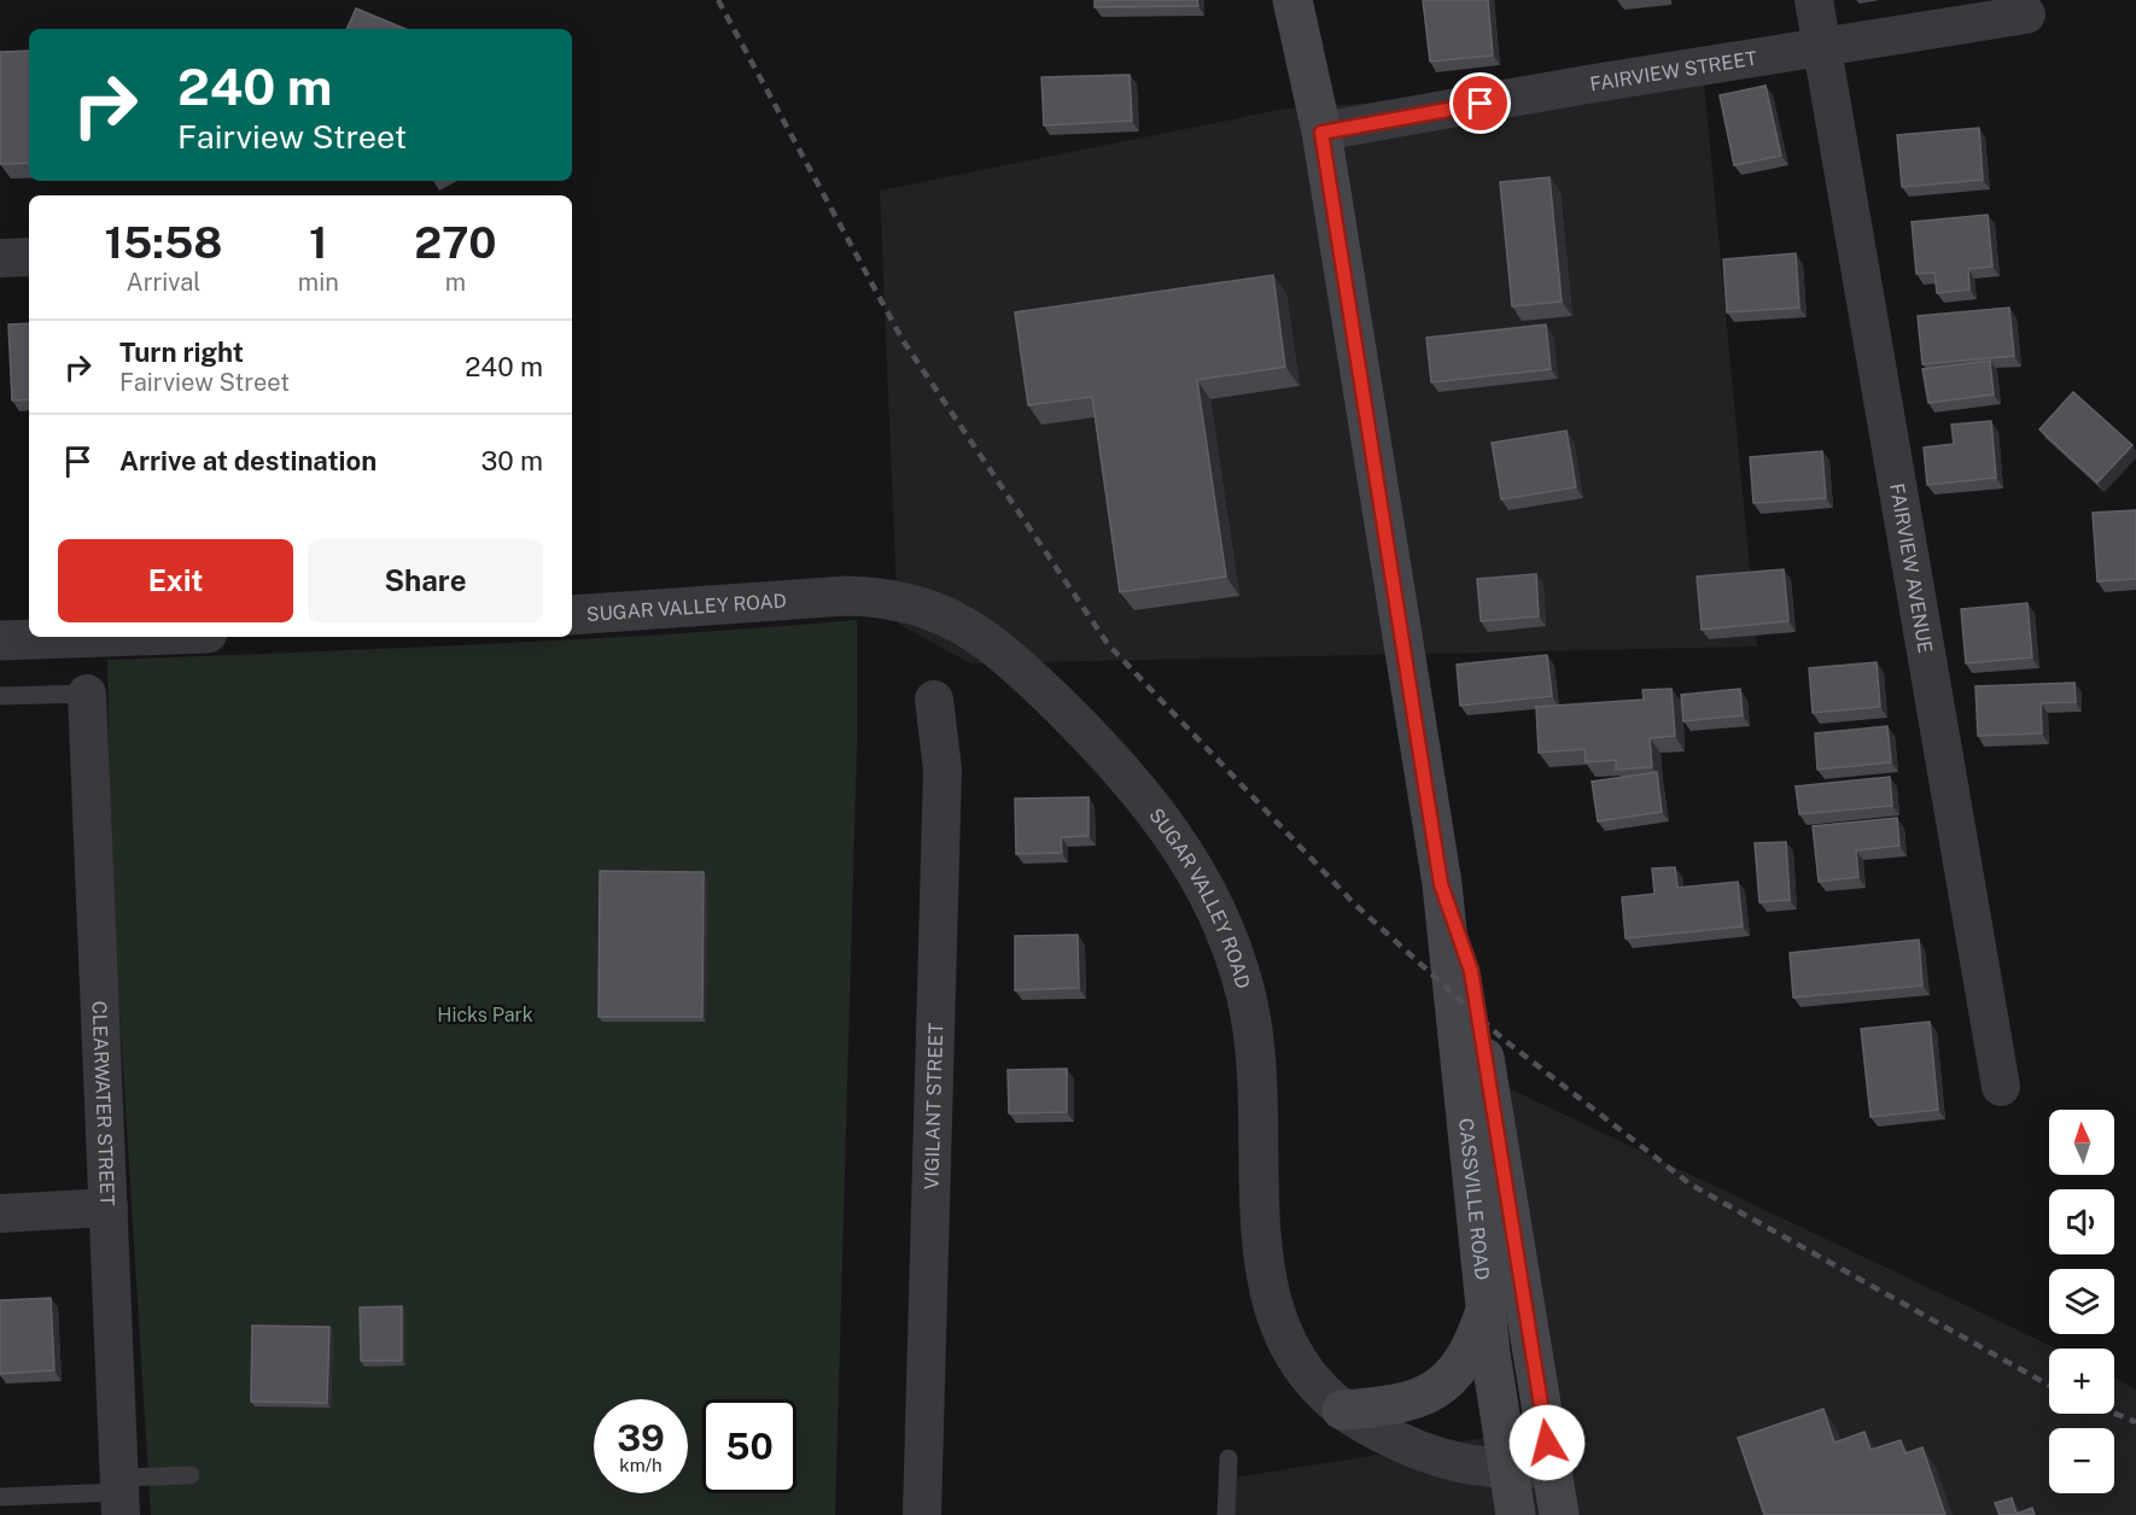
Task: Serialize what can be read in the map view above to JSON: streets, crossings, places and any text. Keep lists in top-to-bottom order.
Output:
{
  "streets": {
    "main road": ["CASSVILLE ROAD"],
    "street": [
      "FAIRVIEW STREET",
      "FAIRVIEW AVENUE",
      "SUGAR VALLEY ROAD",
      "CLEARWATER STREET",
      "VIGILANT STREET"
    ]
  },
  "crossings": [
    ["FAIRVIEW STREET", "FAIRVIEW AVENUE"],
    ["FAIRVIEW STREET", "CASSVILLE ROAD"],
    ["SUGAR VALLEY ROAD", "CASSVILLE ROAD"]
  ],
  "parks": ["Hicks Park"],
  "north": "top",
  "page": {
    "turn": ["240 m", "Fairview Street"],
    "eta": [
      "15:58",
      "Arrival",
      "1",
      "min",
      "270",
      "m"
    ],
    "list": [
      {
        "name": "Turn right",
        "note": "Fairview Street",
        "value": "240 m"
      },
      {
        "name": "Arrive at destination",
        "value": "30 m"
      }
    ],
    "buttons": ["Exit", "Share"],
    "map_buttons": ["+", "−"],
    "speed": "39 km/h",
    "limit": "50"
  }
}
